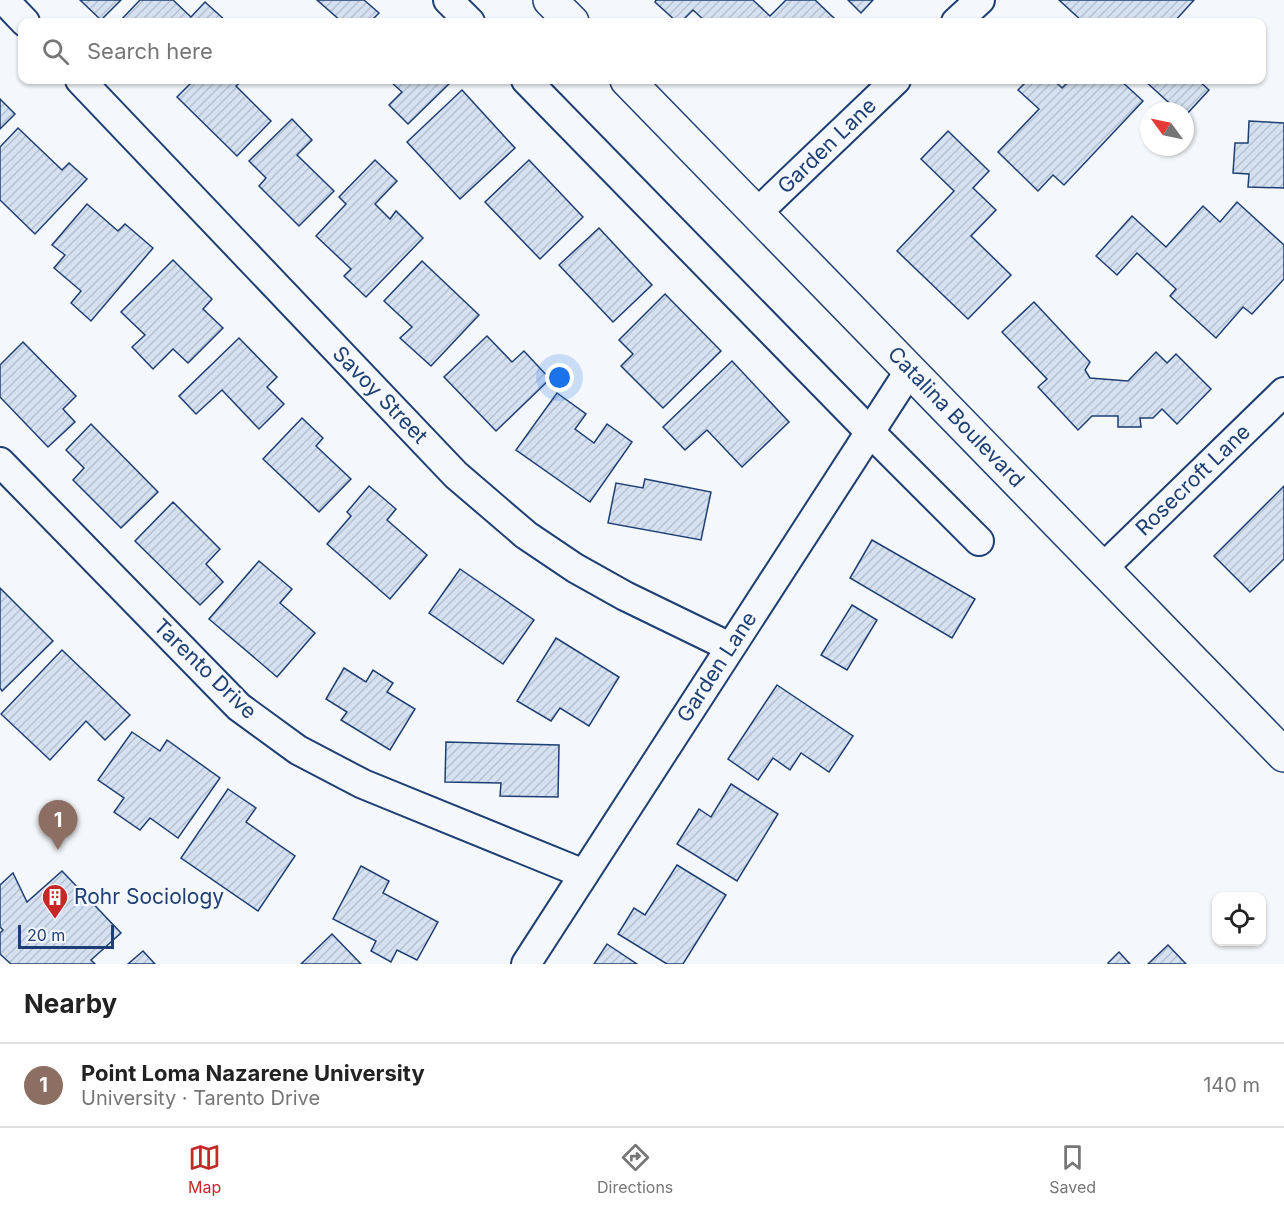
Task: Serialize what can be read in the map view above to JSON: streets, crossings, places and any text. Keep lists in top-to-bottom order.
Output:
{
  "streets": {
    "main road": ["Catalina Boulevard"],
    "street": [
      "Garden Lane",
      "Savoy Street",
      "Rosecroft Lane",
      "Tarento Drive"
    ]
  },
  "crossings": [
    ["Garden Lane", "Savoy Street"],
    ["Garden Lane", "Catalina Boulevard"],
    ["Garden Lane", "Tarento Drive"],
    ["Catalina Boulevard", "Rosecroft Lane"]
  ],
  "places": {
    "building": ["Rohr Sociology"]
  },
  "scale_bar": "20 m",
  "north": "top left",
  "page": {
    "search": "Search here",
    "pins": "1",
    "scale": "20 m",
    "heading": "Nearby",
    "list": [
      {
        "mark": "1",
        "name": "Point Loma Nazarene University",
        "note": "University · Tarento Drive",
        "value": "140 m"
      }
    ],
    "nav": ["Map", "Directions", "Saved"]
  }
}
